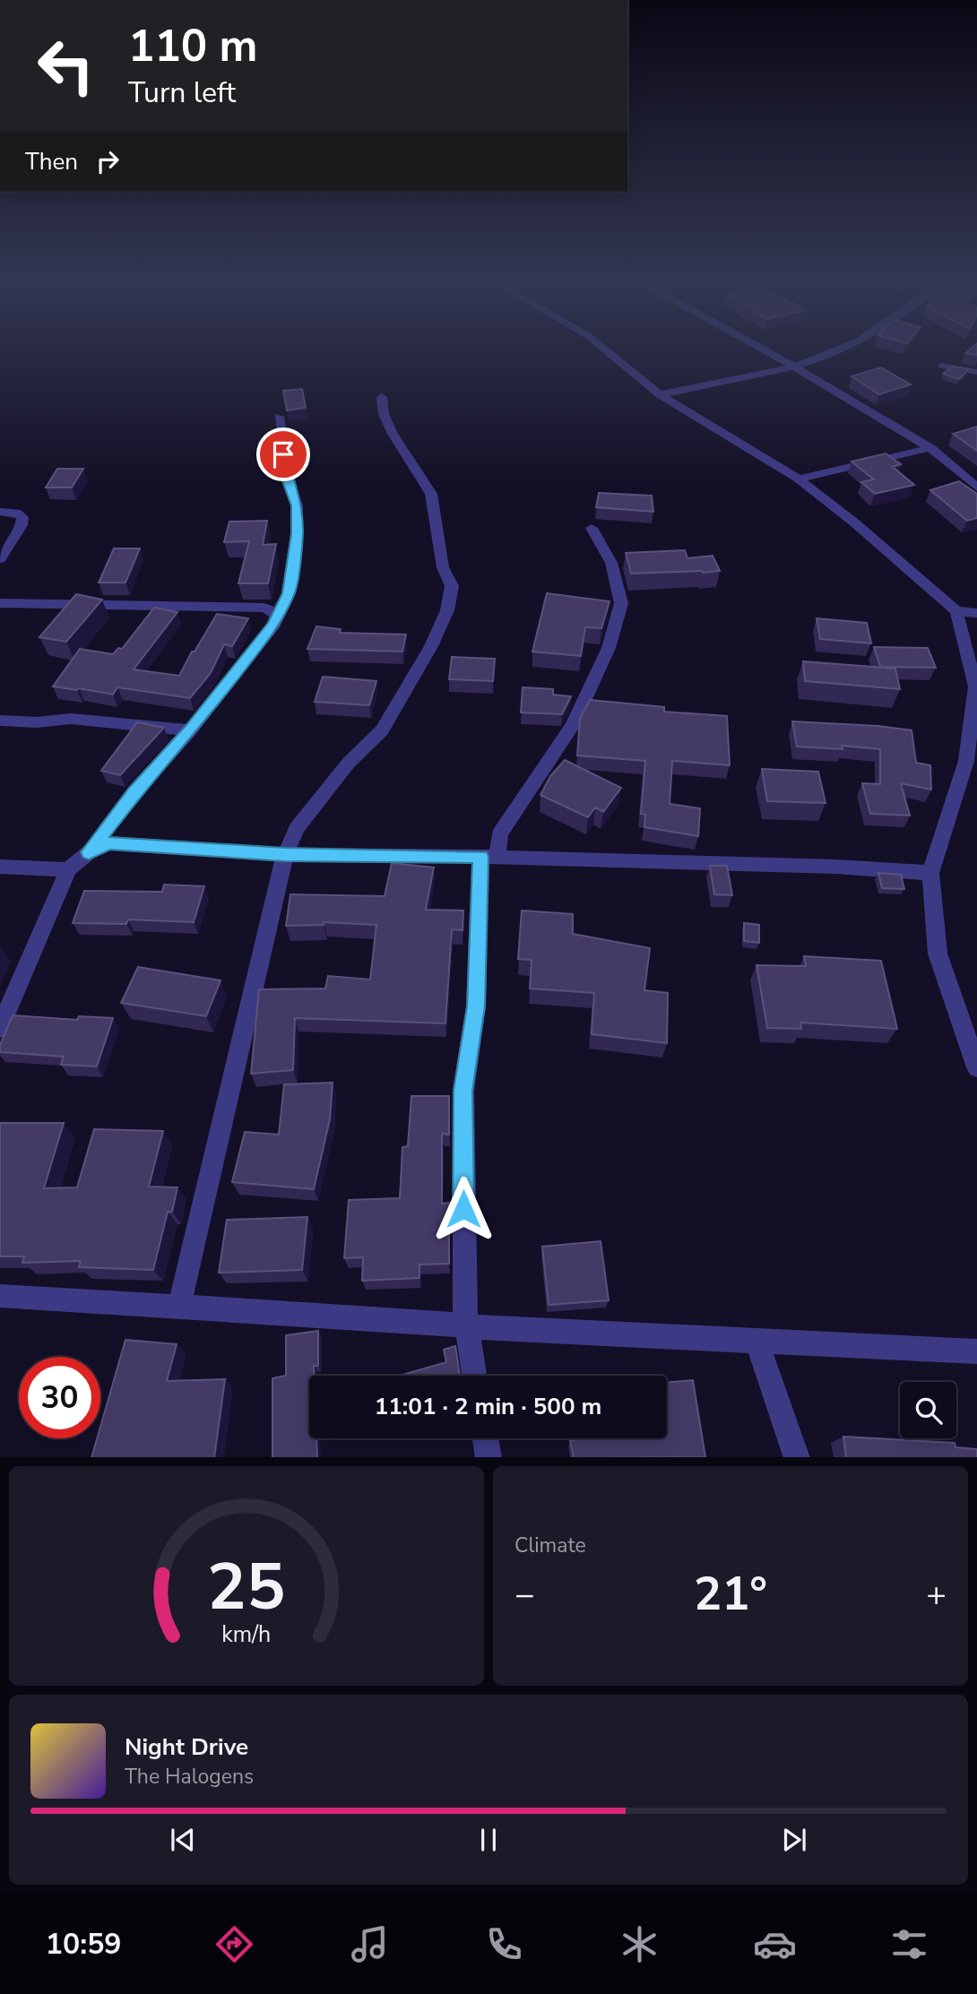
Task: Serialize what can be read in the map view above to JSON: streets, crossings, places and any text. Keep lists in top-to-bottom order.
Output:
{
  "page": {
    "turn": ["110 m", "Turn left"],
    "then": "Then",
    "limit": "30",
    "trip": "11:01 · 2 min · 500 m",
    "tile": "Climate",
    "heat": ["−", "21°", "+"],
    "song": ["Night Drive", "The Halogens"],
    "tabs": "10:59",
    "gauge": ["25", "km/h"]
  }
}
